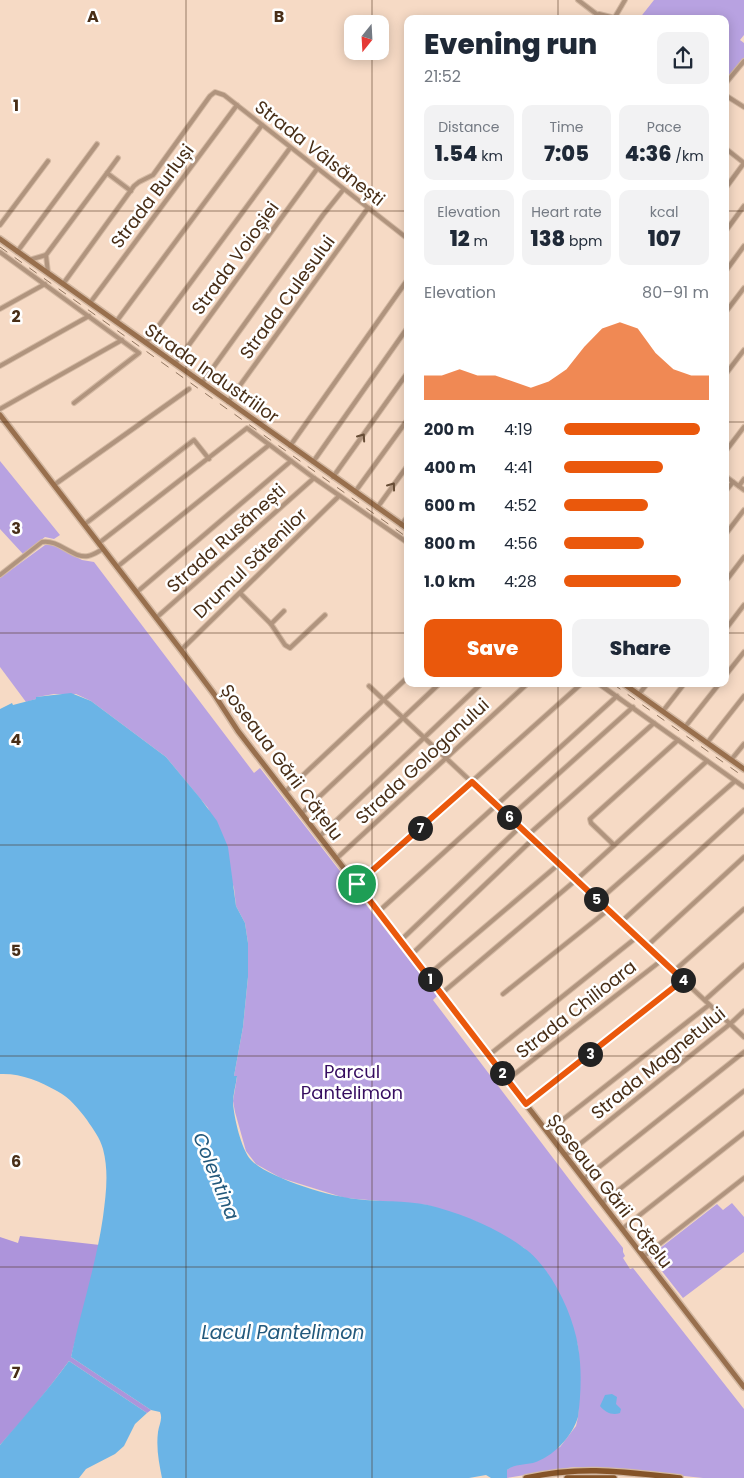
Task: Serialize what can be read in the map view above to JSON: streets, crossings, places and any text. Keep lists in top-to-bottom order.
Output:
{
  "streets": {
    "main road": ["Strada Industriilor", "Șoseaua Gării Cățelu"],
    "street": [
      "Strada Vâlsănești",
      "Strada Burluși",
      "Strada Voioșiei",
      "Strada Culesului",
      "Strada Rusănești",
      "Drumul Sătenilor",
      "Strada Gologanului",
      "Strada Chilioara",
      "Strada Magnetului"
    ]
  },
  "crossings": [
    ["Strada Vâlsănești", "Strada Burluși"],
    ["Strada Vâlsănești", "Strada Voioșiei"],
    ["Strada Vâlsănești", "Strada Culesului"],
    ["Strada Burluși", "Strada Industriilor"],
    ["Strada Voioșiei", "Strada Industriilor"],
    ["Strada Culesului", "Strada Industriilor"],
    ["Strada Rusănești", "Șoseaua Gării Cățelu"],
    ["Drumul Sătenilor", "Șoseaua Gării Cățelu"],
    ["Strada Gologanului", "Șoseaua Gării Cățelu"],
    ["Șoseaua Gării Cățelu", "Strada Chilioara"],
    ["Șoseaua Gării Cățelu", "Strada Magnetului"]
  ],
  "water": ["Colentina", "Lacul Pantelimon"],
  "parks": ["Parcul Pantelimon"],
  "north": "bottom",
  "page": {
    "heading": ["Evening run", "21:52"],
    "stats": [
      ["Distance", "1.54 km"],
      ["Time", "7:05"],
      ["Pace", "4:36 /km"],
      ["Elevation", "12 m"],
      ["Heart rate", "138 bpm"],
      ["kcal", "107"]
    ],
    "chart": ["Elevation", "80–91 m"],
    "list": [
      {
        "name": "200 m",
        "note": "4:19"
      },
      {
        "name": "400 m",
        "note": "4:41"
      },
      {
        "name": "600 m",
        "note": "4:52"
      },
      {
        "name": "800 m",
        "note": "4:56"
      },
      {
        "name": "1.0 km",
        "note": "4:28"
      }
    ],
    "buttons": ["Save", "Share"],
    "pins": [
      "6",
      "7",
      "5",
      "1",
      "4",
      "3",
      "2"
    ]
  },
  "grid": {
    "columns": ["A", "B"],
    "rows": [
      "1",
      "2",
      "3",
      "4",
      "5",
      "6",
      "7"
    ]
  }
}
